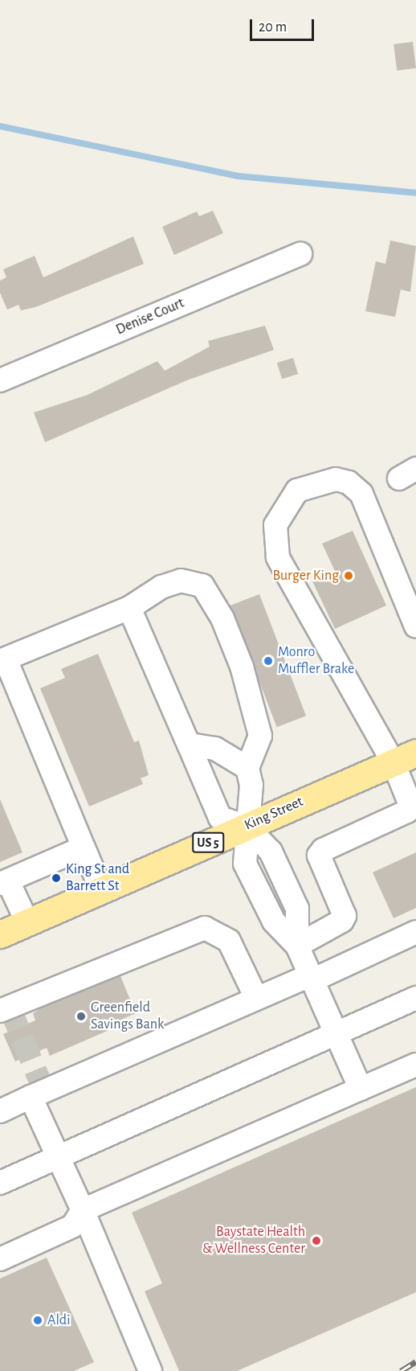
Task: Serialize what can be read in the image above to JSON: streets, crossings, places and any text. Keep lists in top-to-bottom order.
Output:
{
  "streets": {
    "main road": ["King Street", "US 5"],
    "street": ["Denise Court"]
  },
  "places": [
    "Burger King",
    "Monro Muffler Brake",
    "King St and Barrett St",
    "Greenfield Savings Bank",
    "Baystate Health & Wellness Center",
    "Aldi"
  ],
  "scale_bar": "20 m"
}
